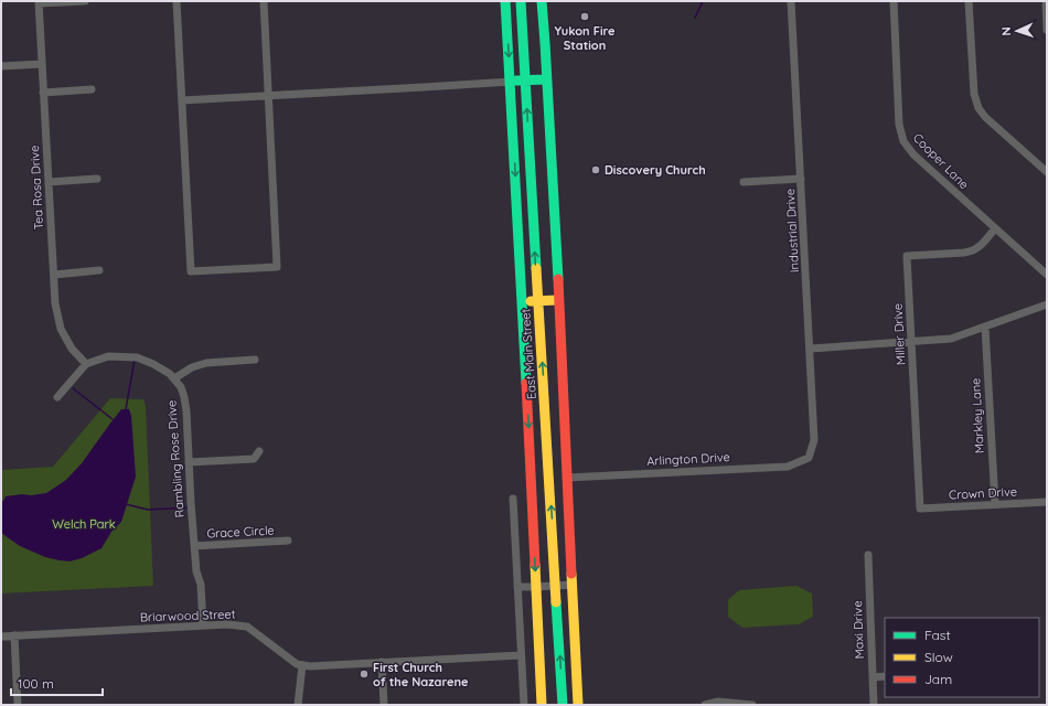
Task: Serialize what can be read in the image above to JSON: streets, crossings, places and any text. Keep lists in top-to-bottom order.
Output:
{
  "streets": {
    "main road": ["East Main Street"],
    "street": [
      "Cooper Lane",
      "Tea Rosa Drive",
      "Industrial Drive",
      "Miller Drive",
      "Markley Lane",
      "Rambling Rose Drive",
      "Arlington Drive",
      "Crown Drive",
      "Grace Circle",
      "Briarwood Street",
      "Maxi Drive"
    ]
  },
  "crossings": [
    ["Cooper Lane", "Miller Drive"],
    ["Tea Rosa Drive", "Rambling Rose Drive"],
    ["Industrial Drive", "Arlington Drive"],
    ["Miller Drive", "Crown Drive"],
    ["Markley Lane", "Crown Drive"],
    ["Rambling Rose Drive", "Grace Circle"],
    ["Rambling Rose Drive", "Briarwood Street"]
  ],
  "parks": ["Welch Park"],
  "places": ["Yukon Fire Station", "Discovery Church", "First Church of the Nazarene"],
  "legend": ["Fast", "Slow", "Jam"],
  "scale_bar": "100 m",
  "north": "left"
}
